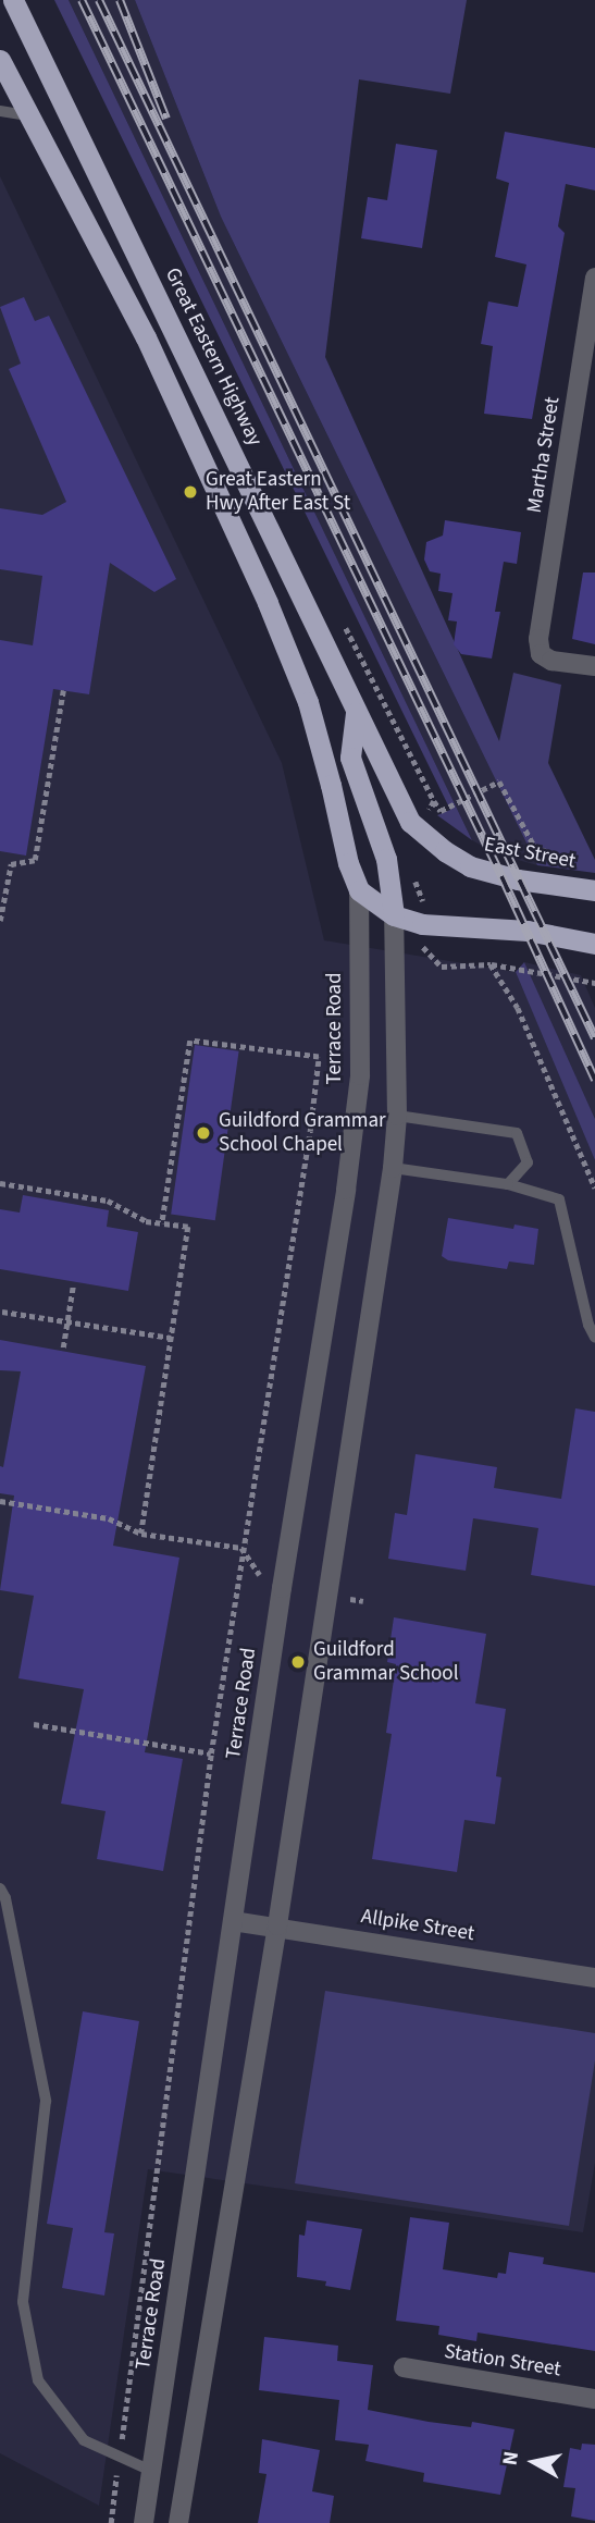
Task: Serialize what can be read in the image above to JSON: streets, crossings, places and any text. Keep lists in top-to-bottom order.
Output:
{
  "streets": {
    "highway": ["Great Eastern Highway", "East Street"],
    "street": [
      "Martha Street",
      "Terrace Road",
      "Allpike Street",
      "Station Street"
    ]
  },
  "crossings": [
    ["Great Eastern Highway", "East Street"],
    ["Terrace Road", "Allpike Street"]
  ],
  "places": ["Great Eastern Hwy After East St", "Guildford Grammar School Chapel", "Guildford Grammar School"],
  "north": "left"
}
